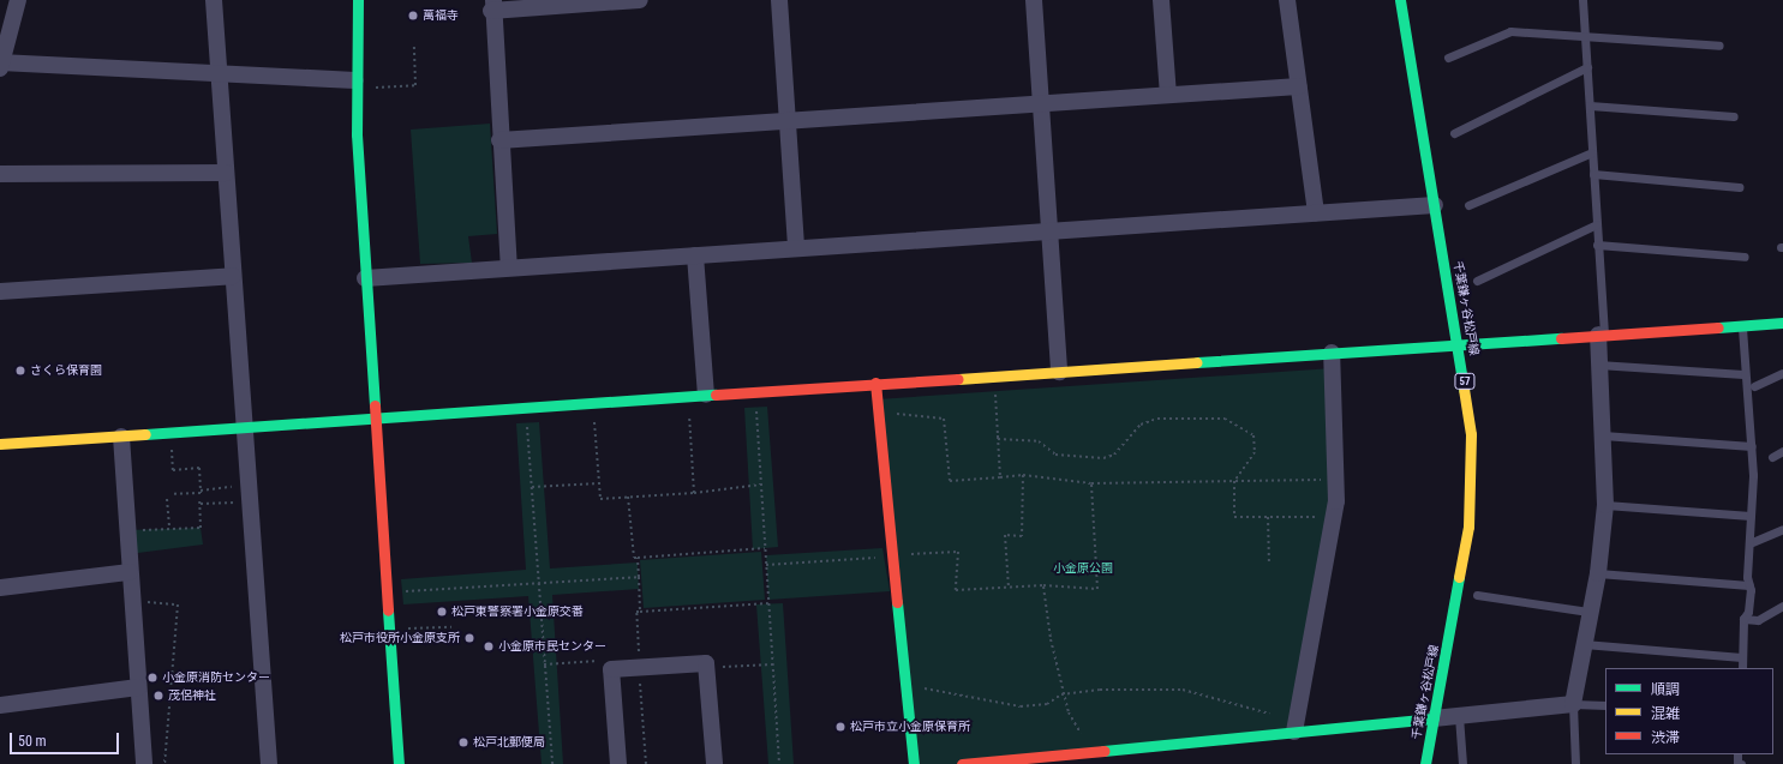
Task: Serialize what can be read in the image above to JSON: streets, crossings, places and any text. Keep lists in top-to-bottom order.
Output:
{
  "streets": {
    "street": ["千葉鎌ヶ谷松戸線", "57"]
  },
  "parks": ["小金原公園"],
  "places": [
    "萬福寺",
    "さくら保育園",
    "松戸東警察署小金原交番",
    "松戸市役所小金原支所",
    "小金原市民センター",
    "小金原消防センター",
    "茂侶神社",
    "松戸市立小金原保育所",
    "松戸北郵便局"
  ],
  "legend": ["順調", "混雑", "渋滞"],
  "scale_bar": "50 m"
}
